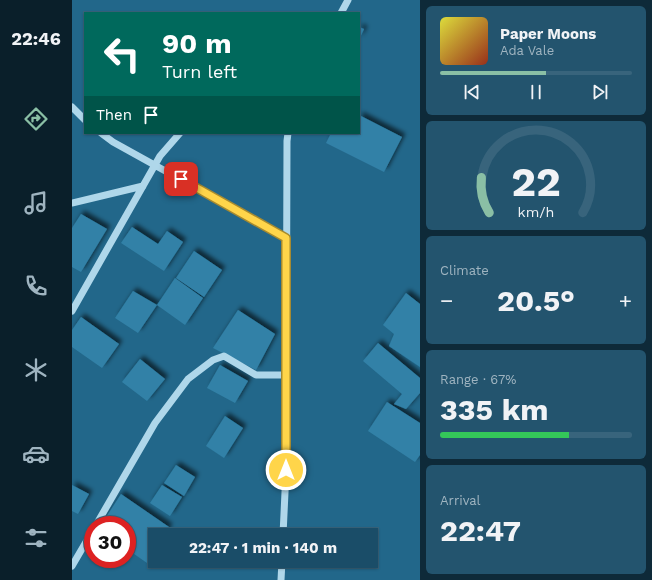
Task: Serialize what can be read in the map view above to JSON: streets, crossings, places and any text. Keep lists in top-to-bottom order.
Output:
{
  "page": {
    "tabs": "22:46",
    "turn": ["90 m", "Turn left"],
    "song": ["Paper Moons", "Ada Vale"],
    "then": "Then",
    "tile": [
      "Climate",
      ["Range · 67%", "335 km"],
      ["Arrival", "22:47"]
    ],
    "heat": ["−", "20.5°", "+"],
    "limit": "30",
    "trip": "22:47 · 1 min · 140 m",
    "gauge": ["22", "km/h"]
  }
}
